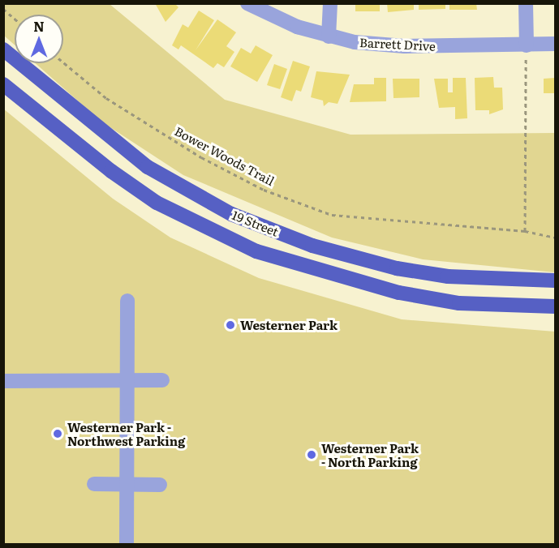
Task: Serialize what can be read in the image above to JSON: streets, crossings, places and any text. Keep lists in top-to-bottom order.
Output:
{
  "streets": {
    "main road": ["19 Street"],
    "street": ["Barrett Drive"],
    "path": ["Bower Woods Trail"]
  },
  "places": ["Westerner Park", "Westerner Park - Northwest Parking", "Westerner Park - North Parking"],
  "north": "top"
}
